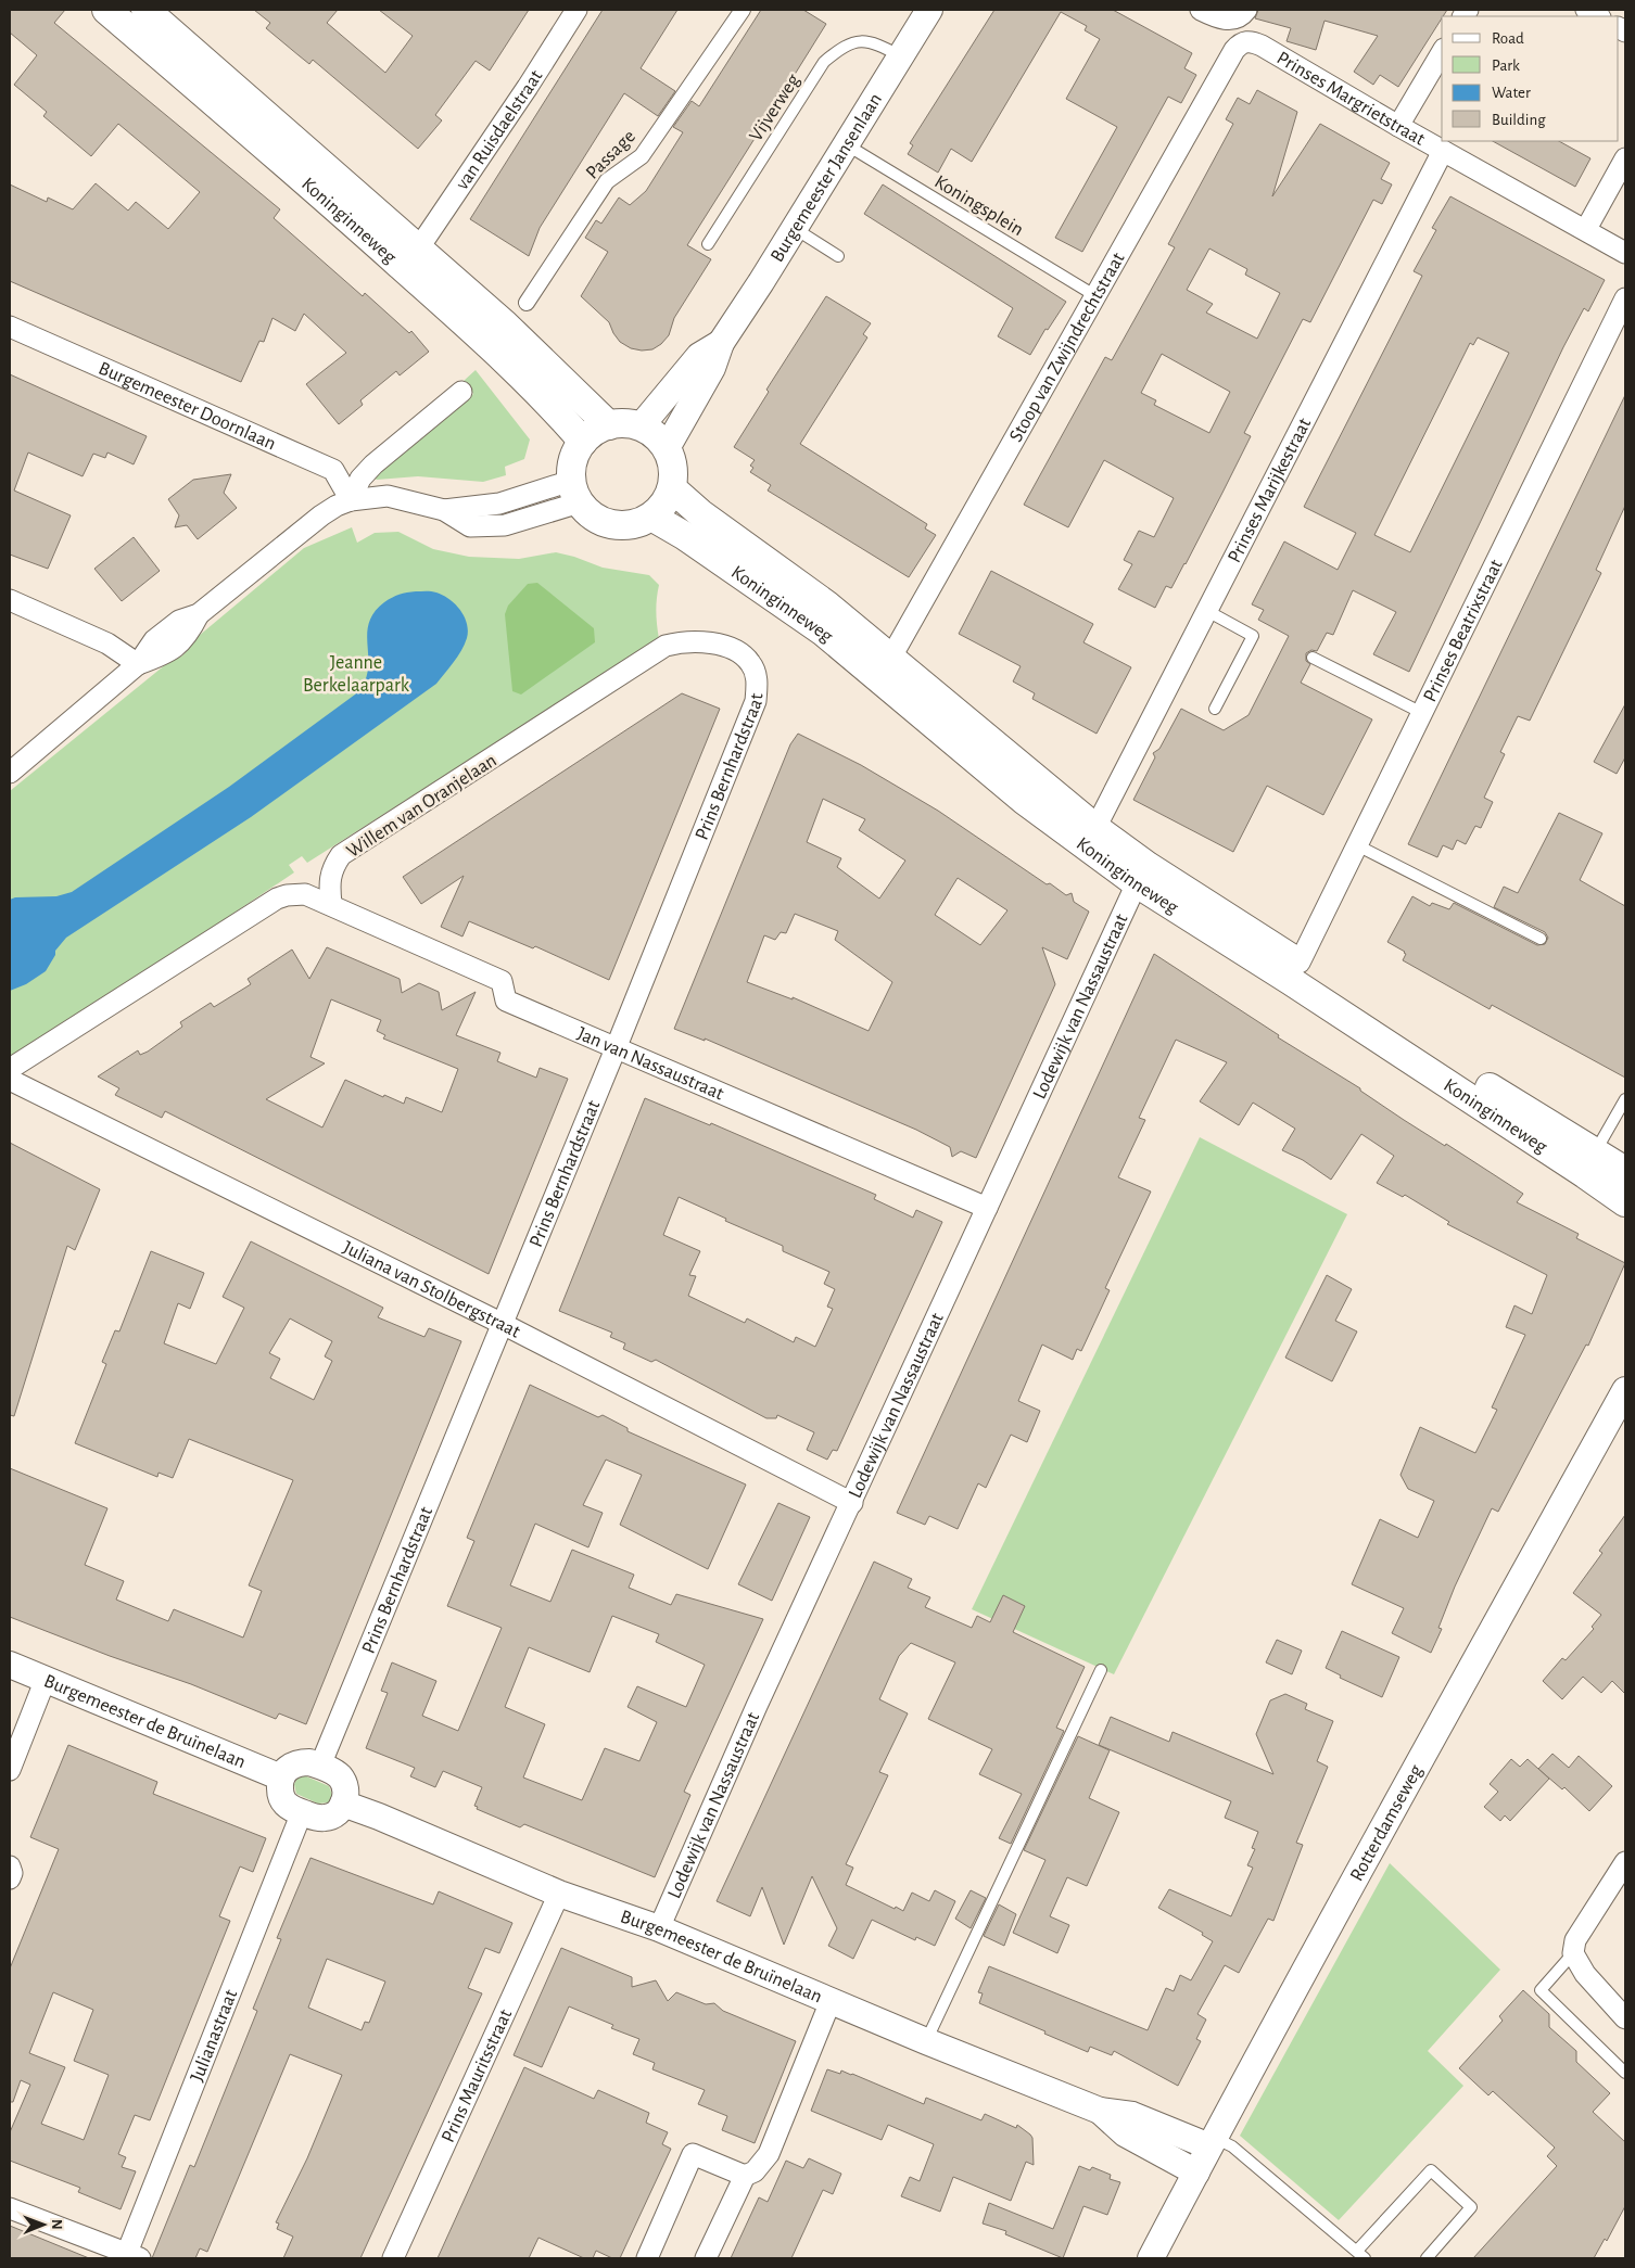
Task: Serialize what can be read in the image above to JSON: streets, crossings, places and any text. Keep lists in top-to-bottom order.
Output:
{
  "streets": {
    "main road": ["Koninginneweg"],
    "street": [
      "Prinses Margrietstraat",
      "van Ruisdaelstraat",
      "Passage",
      "Burgemeester Jansenlaan",
      "Stoop van Zwijndrechtstraat",
      "Burgemeester Doornlaan",
      "Prinses Marijkestraat",
      "Prinses Beatrixstraat",
      "Prins Bernhardstraat",
      "Willem van Oranjelaan",
      "Lodewijk van Nassaustraat",
      "Jan van Nassaustraat",
      "Juliana van Stolbergstraat",
      "Burgemeester de Bruïnelaan",
      "Rotterdamseweg",
      "Julianastraat",
      "Prins Mauritsstraat"
    ],
    "lane": ["Vijverweg", "Koningsplein"]
  },
  "crossings": [
    ["Prinses Margrietstraat", "Stoop van Zwijndrechtstraat"],
    ["Prinses Margrietstraat", "Prinses Marijkestraat"],
    ["Vijverweg", "Burgemeester Jansenlaan"],
    ["van Ruisdaelstraat", "Koninginneweg"],
    ["Burgemeester Jansenlaan", "Koningsplein"],
    ["Burgemeester Jansenlaan", "Koninginneweg"],
    ["Koningsplein", "Stoop van Zwijndrechtstraat"],
    ["Koninginneweg", "Stoop van Zwijndrechtstraat"],
    ["Koninginneweg", "Prinses Marijkestraat"],
    ["Koninginneweg", "Prinses Beatrixstraat"],
    ["Koninginneweg", "Lodewijk van Nassaustraat"],
    ["Prins Bernhardstraat", "Willem van Oranjelaan"],
    ["Prins Bernhardstraat", "Jan van Nassaustraat"],
    ["Prins Bernhardstraat", "Juliana van Stolbergstraat"],
    ["Prins Bernhardstraat", "Burgemeester de Bruïnelaan"],
    ["Prins Bernhardstraat", "Julianastraat"],
    ["Willem van Oranjelaan", "Jan van Nassaustraat"],
    ["Lodewijk van Nassaustraat", "Jan van Nassaustraat"],
    ["Lodewijk van Nassaustraat", "Juliana van Stolbergstraat"],
    ["Lodewijk van Nassaustraat", "Burgemeester de Bruïnelaan"],
    ["Burgemeester de Bruïnelaan", "Rotterdamseweg"],
    ["Burgemeester de Bruïnelaan", "Julianastraat"],
    ["Burgemeester de Bruïnelaan", "Prins Mauritsstraat"]
  ],
  "parks": ["Jeanne Berkelaarpark"],
  "legend": [
    "Road",
    "Park",
    "Water",
    "Building"
  ],
  "north": "right"
}
